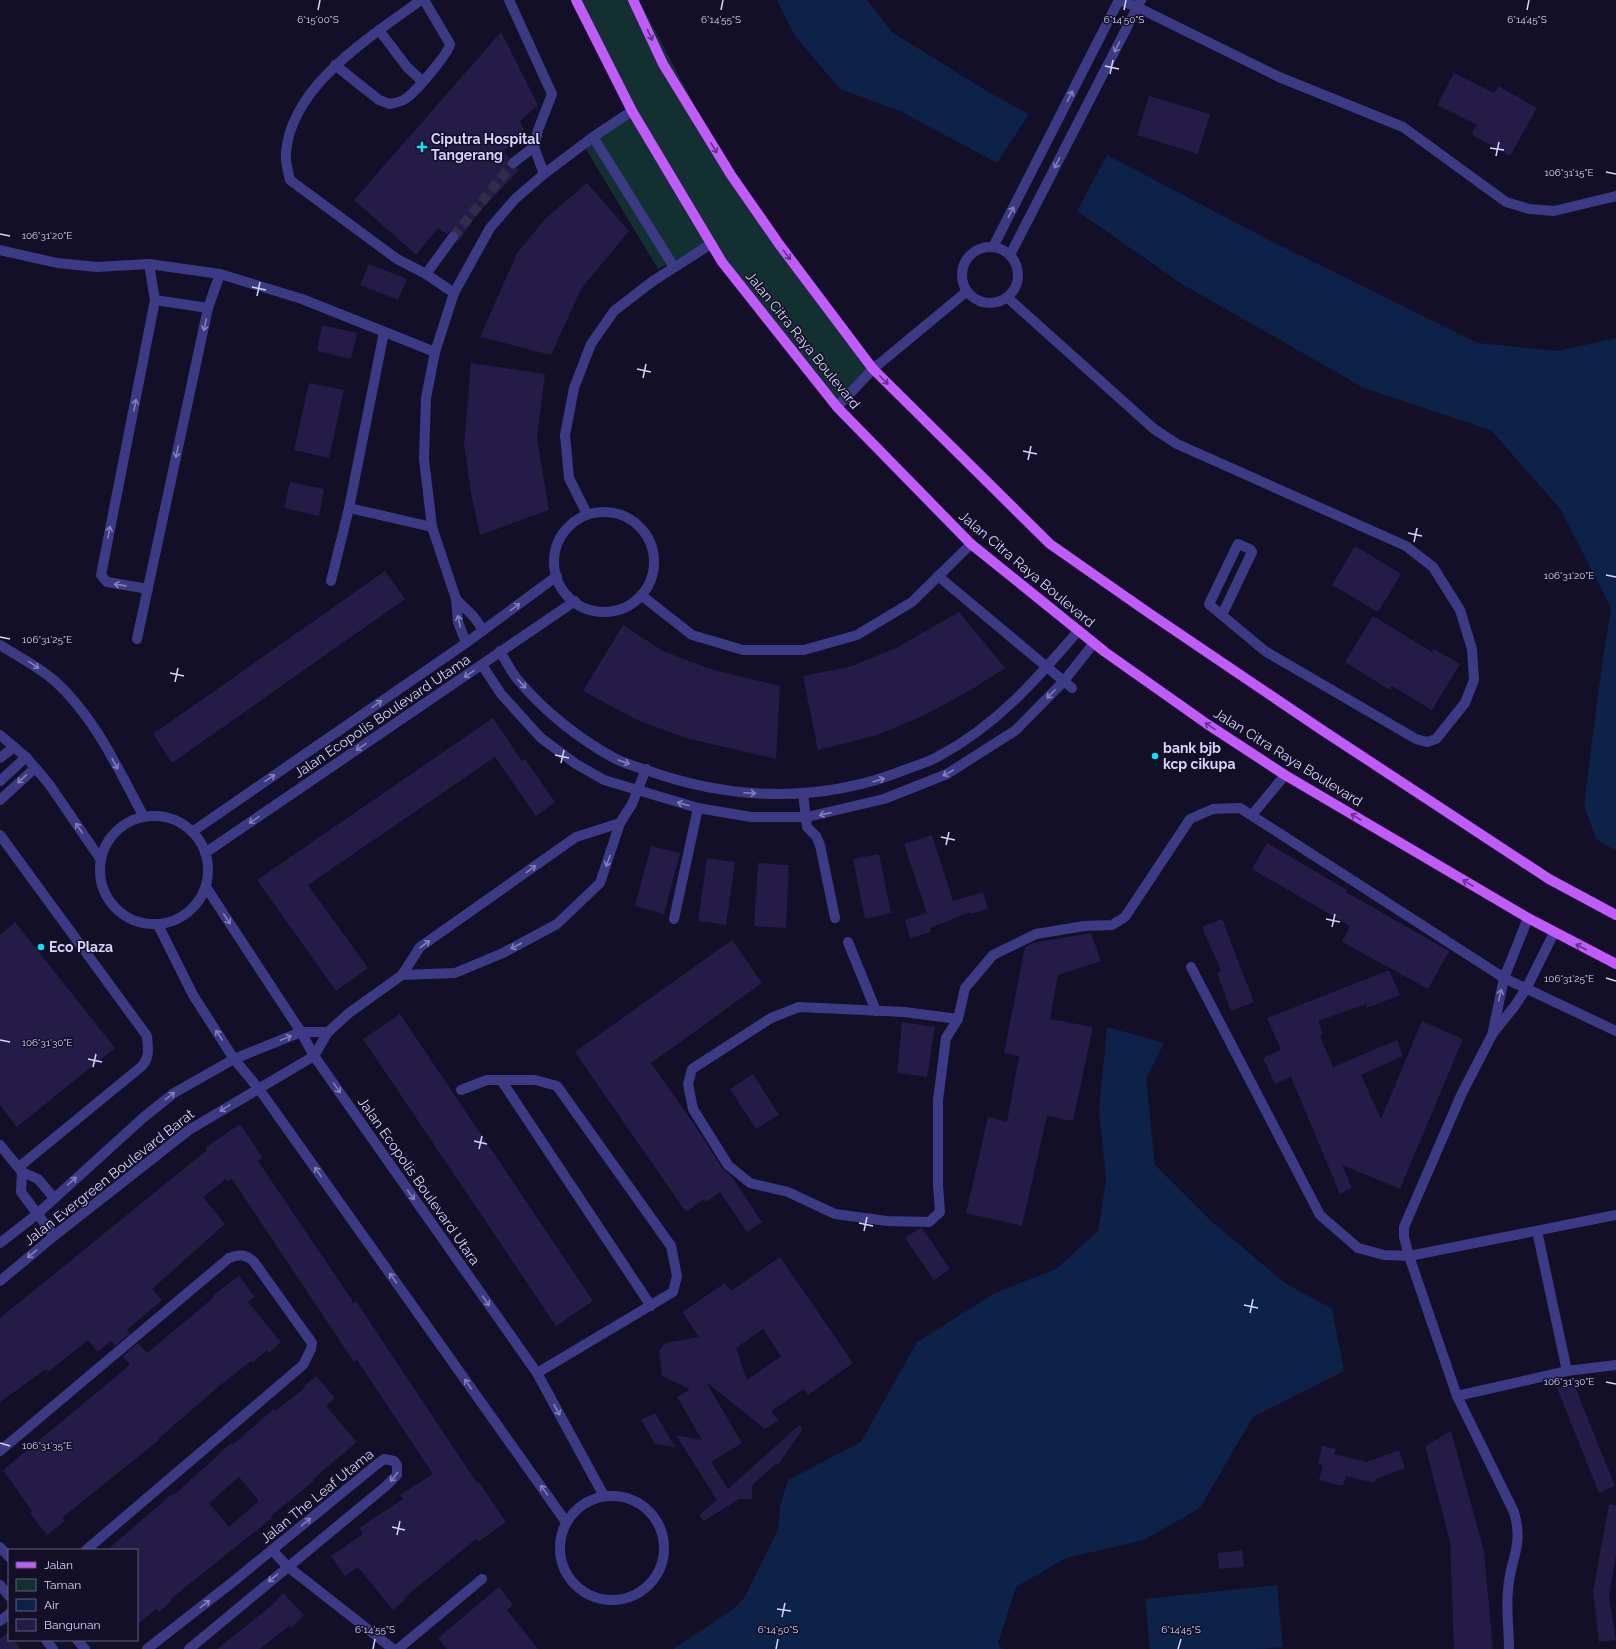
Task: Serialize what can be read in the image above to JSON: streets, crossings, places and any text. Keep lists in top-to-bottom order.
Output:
{
  "streets": {
    "main road": ["Jalan Citra Raya Boulevard"],
    "street": [
      "Jalan Ecopolis Boulevard Utama",
      "Jalan Evergreen Boulevard Barat",
      "Jalan Ecopolis Boulevard Utara",
      "Jalan The Leaf Utama"
    ]
  },
  "crossings": [
    ["Jalan Ecopolis Boulevard Utama", "Jalan Ecopolis Boulevard Utara"],
    ["Jalan Evergreen Boulevard Barat", "Jalan Ecopolis Boulevard Utara"]
  ],
  "places": {
    "health": ["Ciputra Hospital Tangerang"],
    "other": ["bank bjb kcp cikupa", "Eco Plaza"]
  },
  "legend": [
    "Jalan",
    "Taman",
    "Air",
    "Bangunan"
  ],
  "coordinates": [
    "6°15'00\"S",
    "6°14'55\"S",
    "6°14'50\"S",
    "6°14'45\"S",
    "106°31'15\"E",
    "106°31'20\"E",
    "106°31'25\"E",
    "106°31'30\"E",
    "106°31'35\"E"
  ]
}
